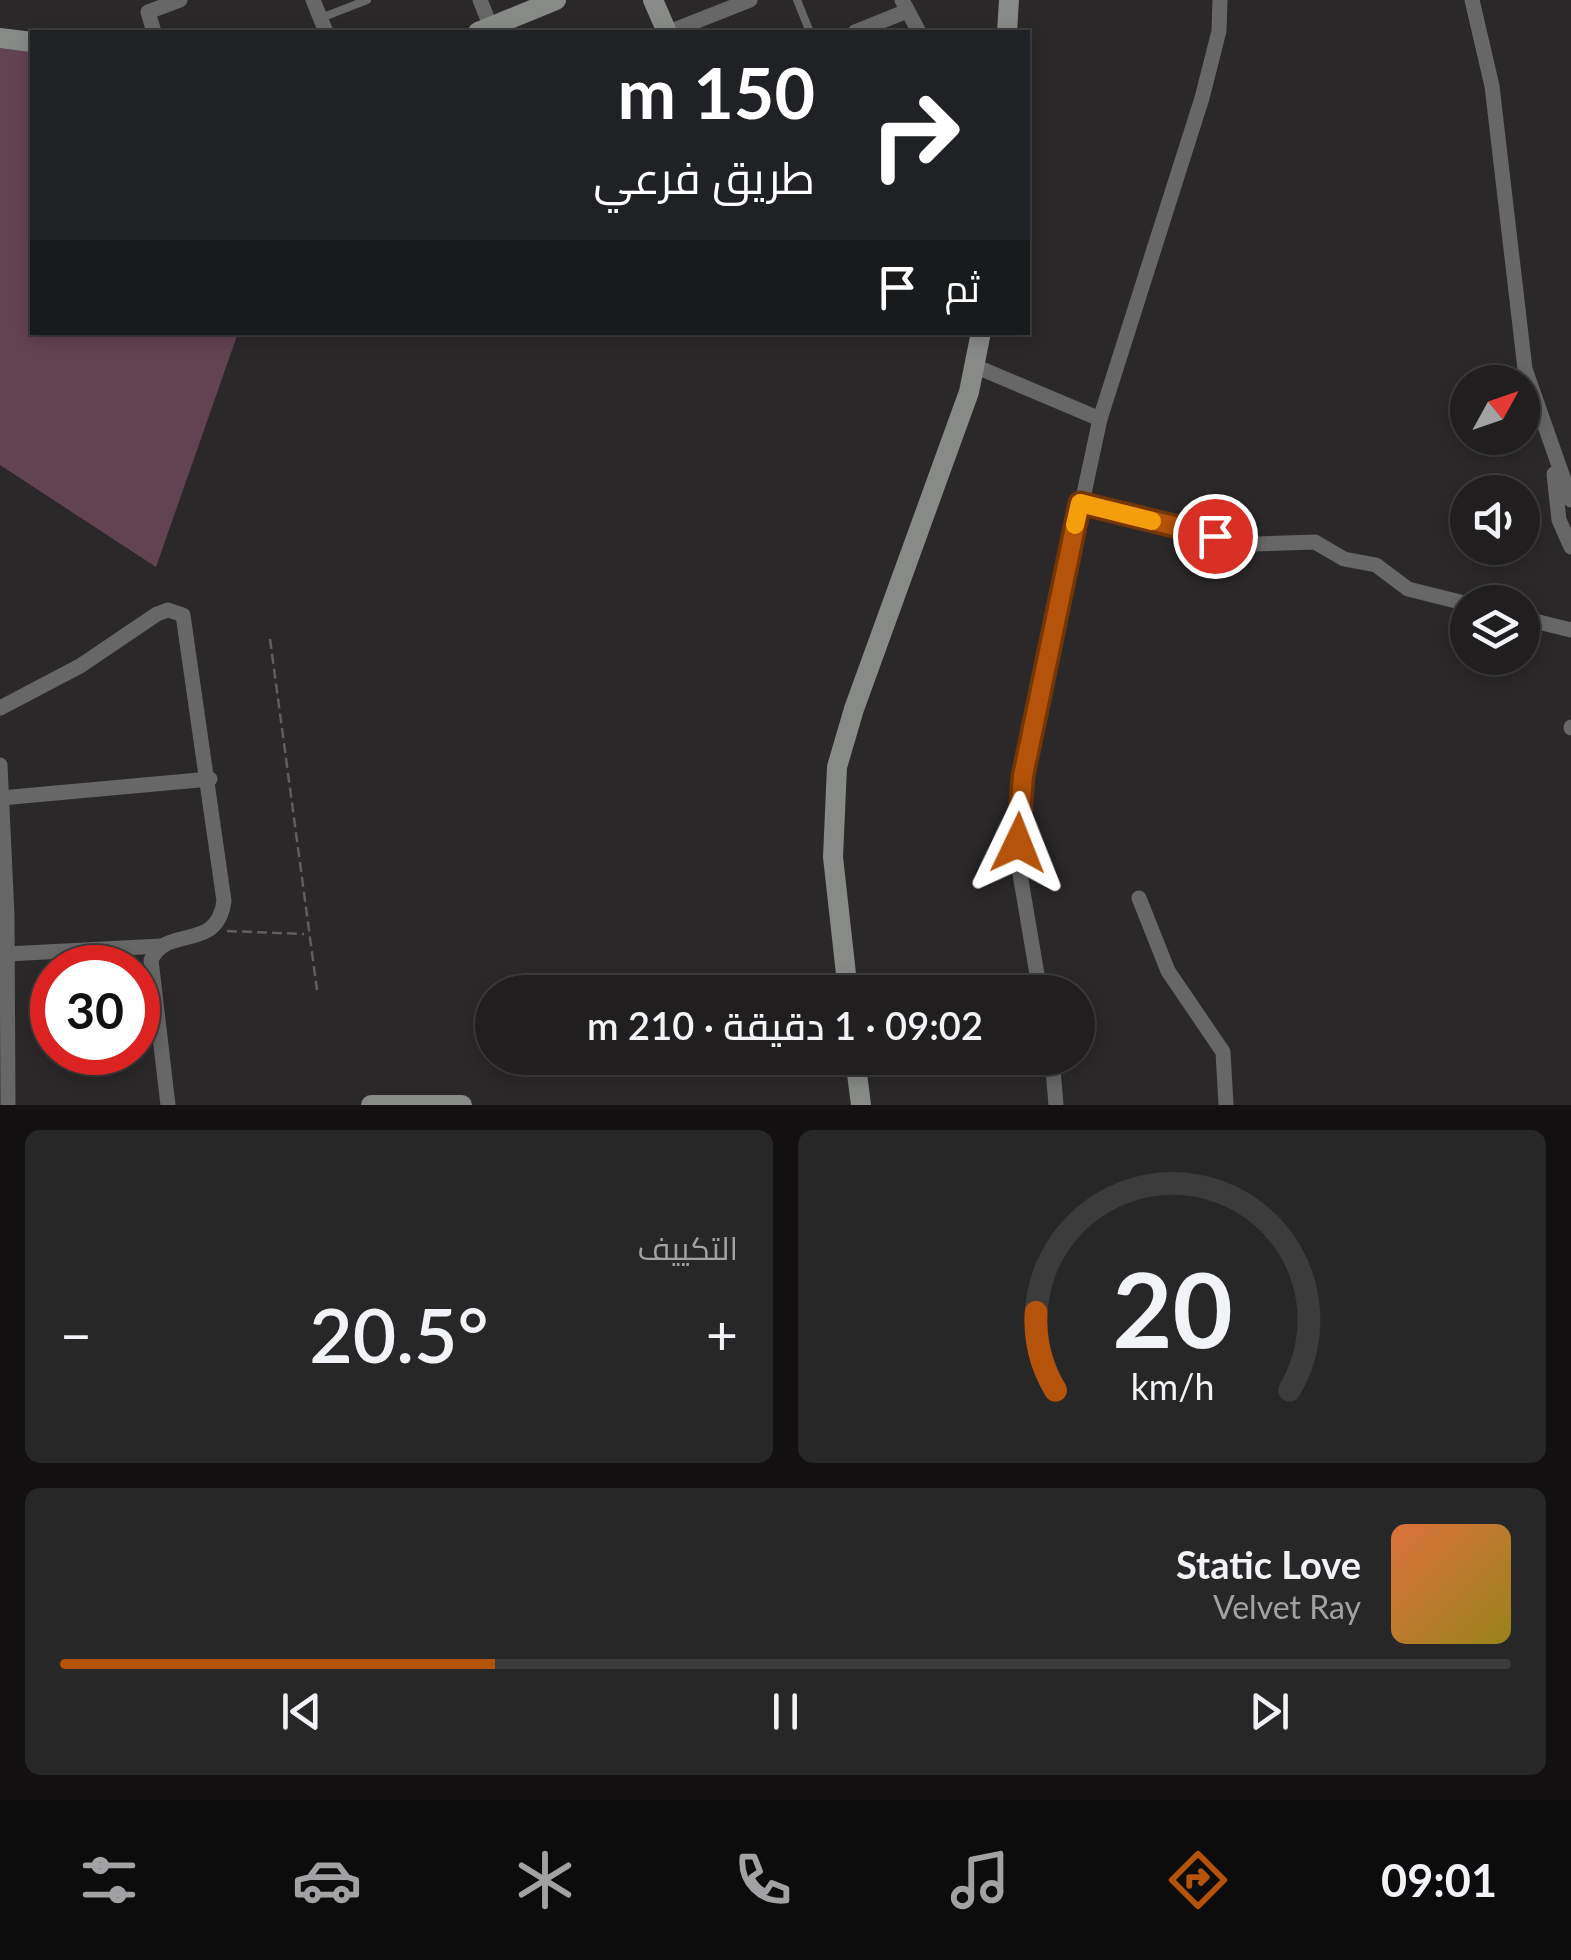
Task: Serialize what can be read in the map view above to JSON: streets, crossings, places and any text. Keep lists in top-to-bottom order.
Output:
{
  "north": "top right",
  "page": {
    "turn": ["150 m", "طريق فرعي"],
    "then": "ثم",
    "limit": "30",
    "trip": "09:02 · 1 دقيقة · 210 m",
    "tile": "التكييف",
    "heat": ["−", "20.5°", "+"],
    "song": ["Static Love", "Velvet Ray"],
    "tabs": "09:01",
    "gauge": ["20", "km/h"]
  }
}
